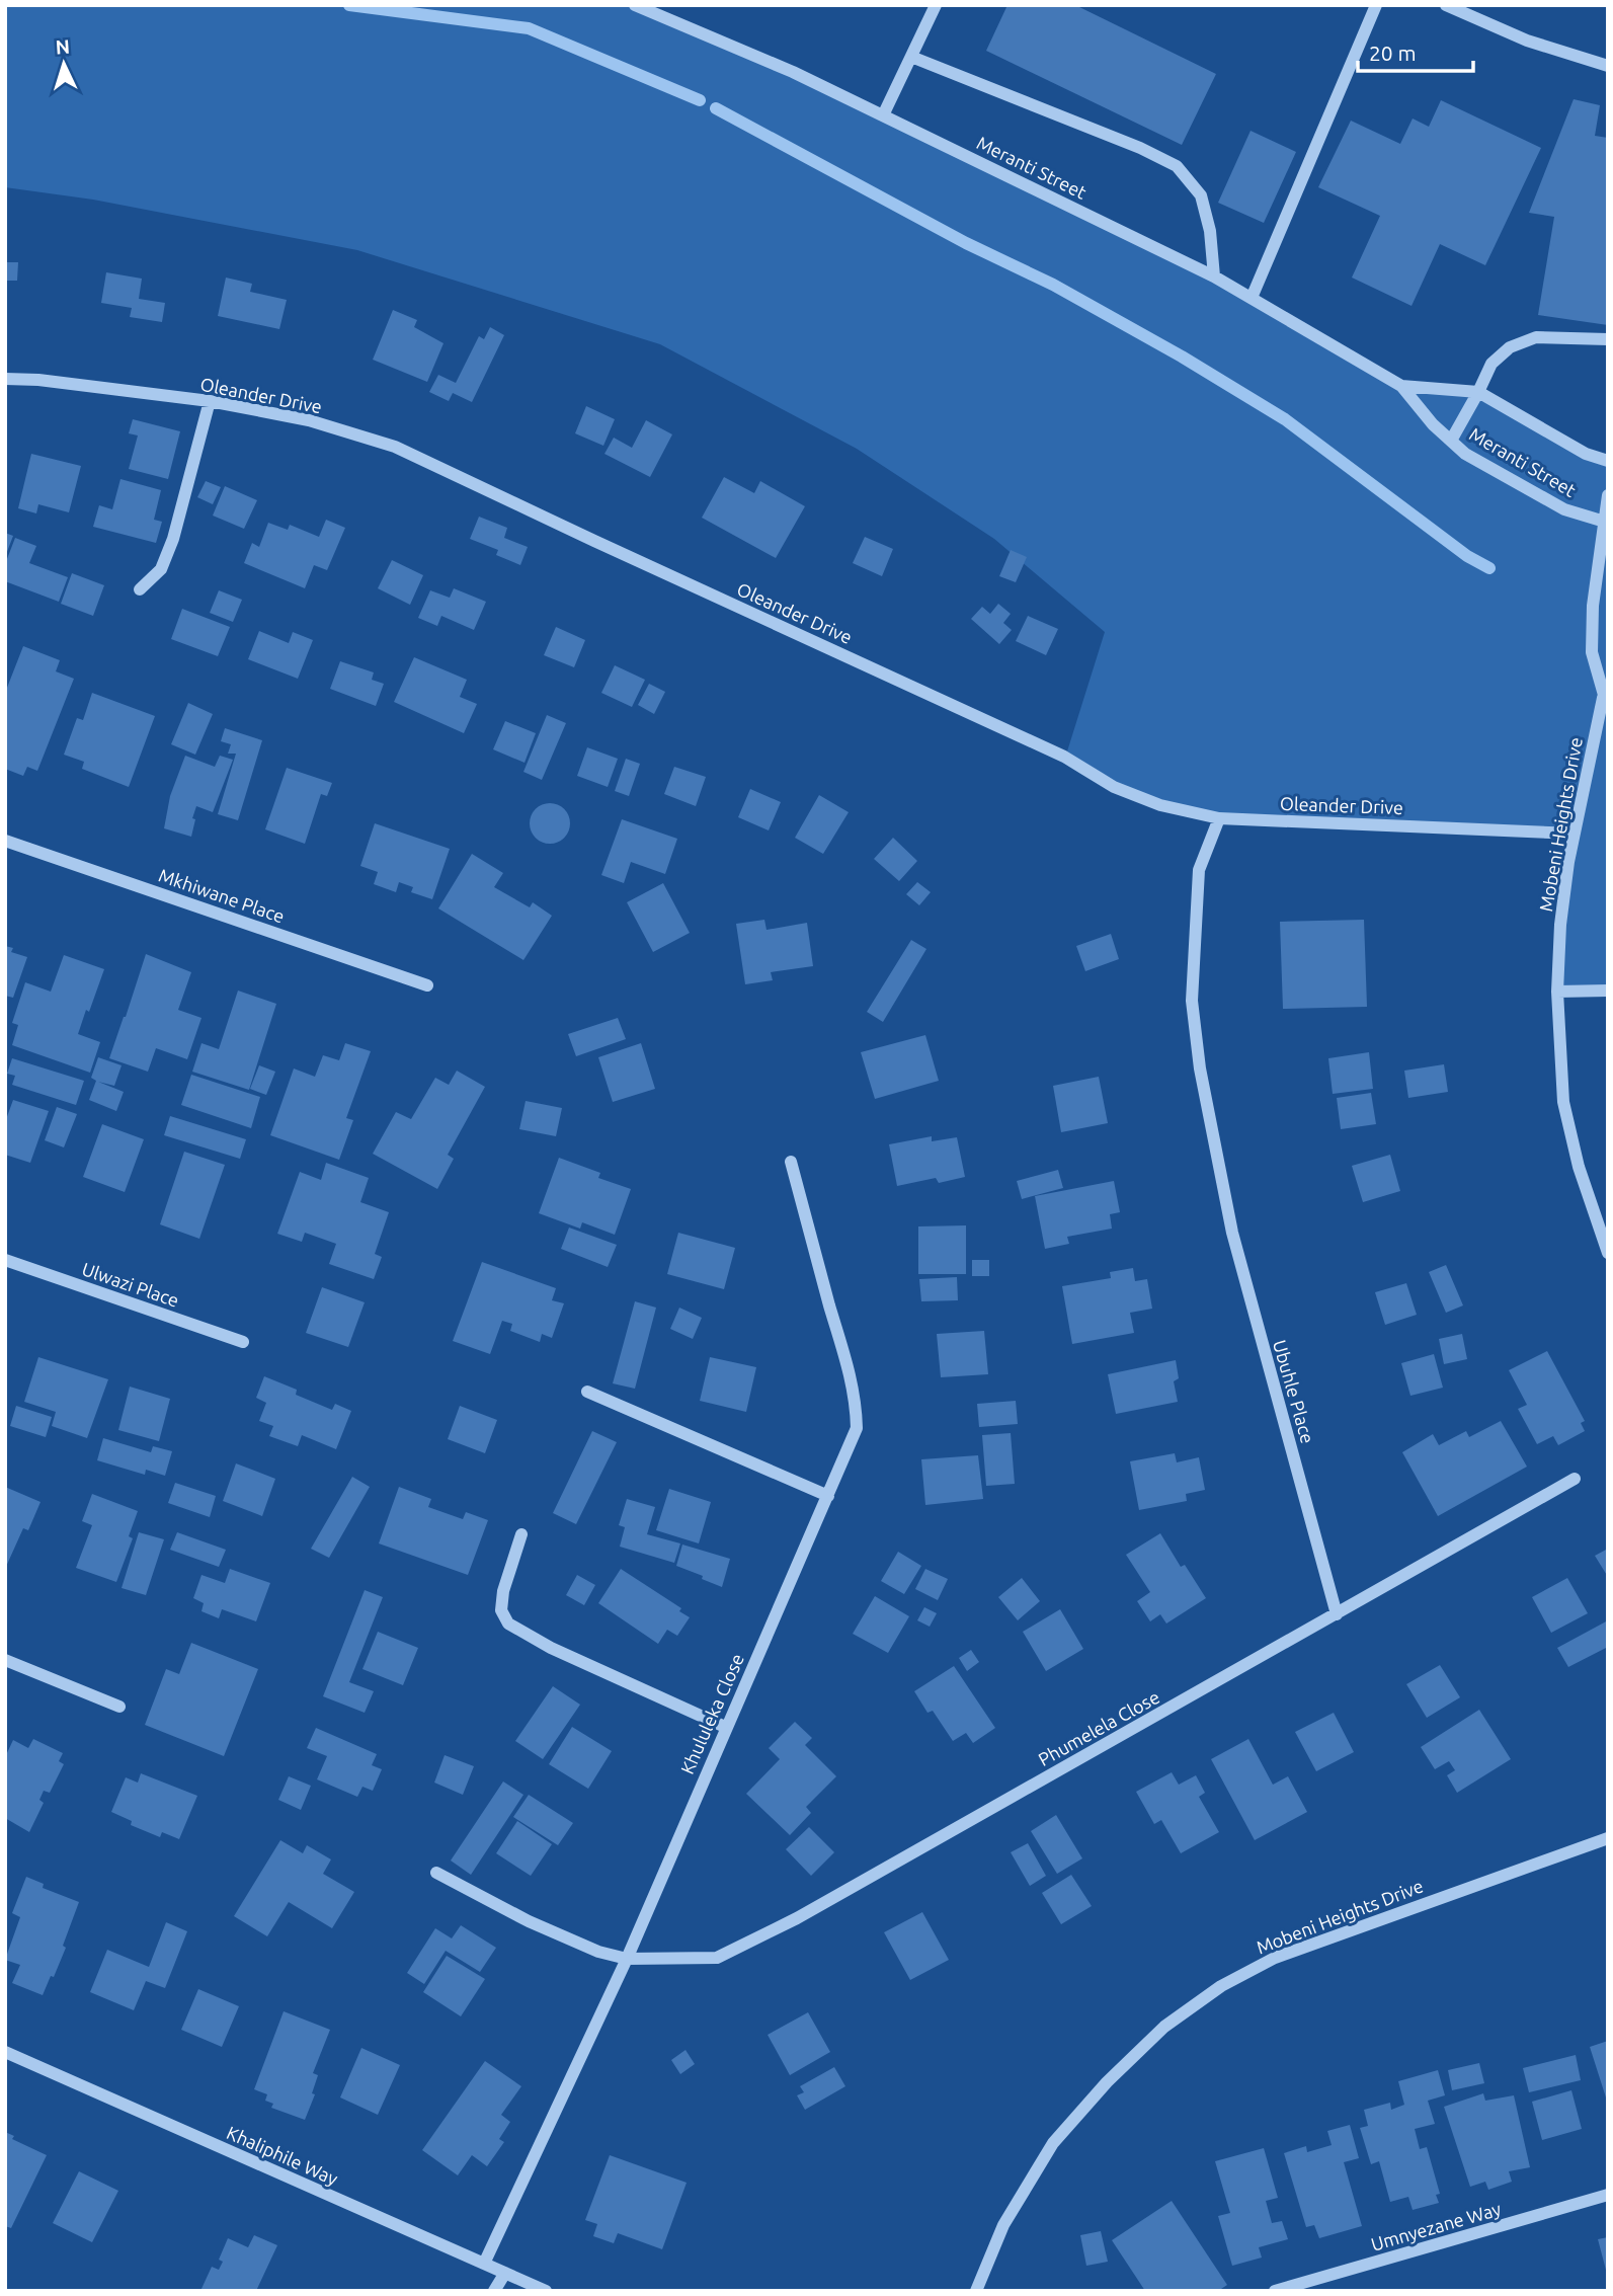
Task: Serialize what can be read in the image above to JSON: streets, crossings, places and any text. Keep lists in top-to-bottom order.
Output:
{
  "streets": {
    "street": [
      "Meranti Street",
      "Oleander Drive",
      "Mobeni Heights Drive",
      "Mkhiwane Place",
      "Ulwazi Place",
      "Ubuhle Place",
      "Khululeka Close",
      "Phumelela Close",
      "Khaliphile Way",
      "Umnyezane Way"
    ]
  },
  "crossings": [
    ["Meranti Street", "Mobeni Heights Drive"],
    ["Oleander Drive", "Mobeni Heights Drive"],
    ["Oleander Drive", "Ubuhle Place"],
    ["Ubuhle Place", "Phumelela Close"],
    ["Khululeka Close", "Phumelela Close"],
    ["Khululeka Close", "Khaliphile Way"]
  ],
  "scale_bar": "20 m",
  "north": "top"
}
